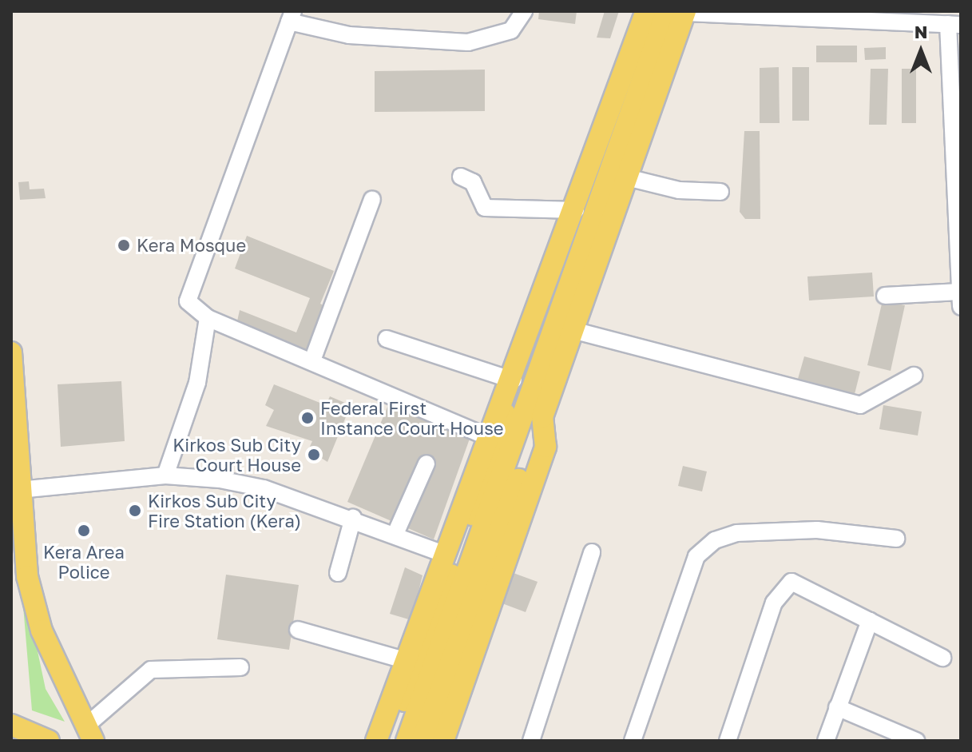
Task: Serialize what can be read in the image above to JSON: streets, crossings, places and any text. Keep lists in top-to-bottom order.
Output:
{
  "places": [
    "Kera Mosque",
    "Federal First Instance Court House",
    "Kirkos Sub City Court House",
    "Kirkos Sub City Fire Station (Kera)",
    "Kera Area Police"
  ],
  "north": "top"
}
